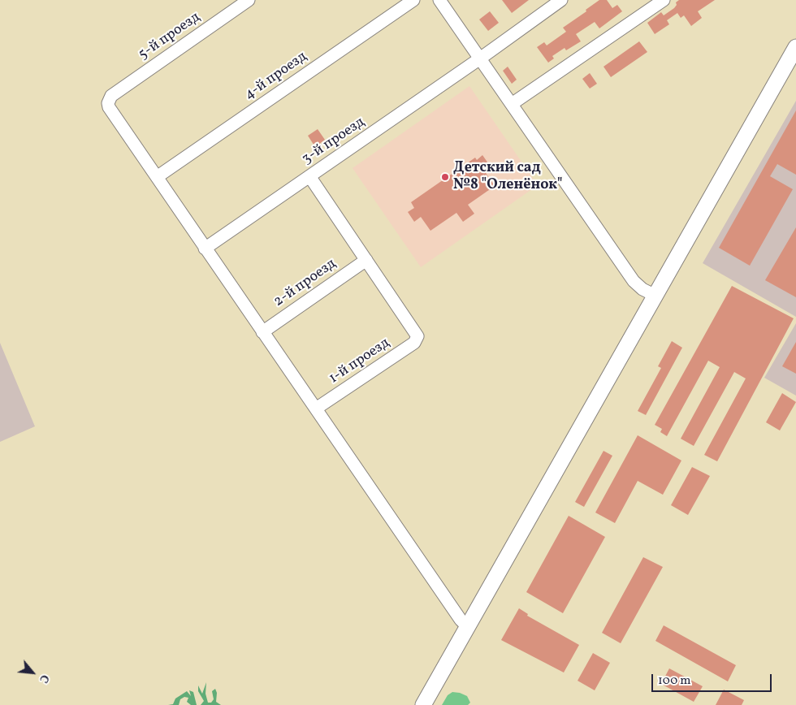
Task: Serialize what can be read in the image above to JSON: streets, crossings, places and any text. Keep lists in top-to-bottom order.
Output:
{
  "streets": {
    "street": [
      "5-й проезд",
      "4-й проезд",
      "3-й проезд",
      "2-й проезд",
      "1-й проезд"
    ]
  },
  "crossings": [
    ["5-й проезд", "4-й проезд"],
    ["2-й проезд", "1-й проезд"]
  ],
  "places": ["Детский сад №8 \"Оленёнок\""],
  "scale_bar": "100 m",
  "north": "bottom right"
}
